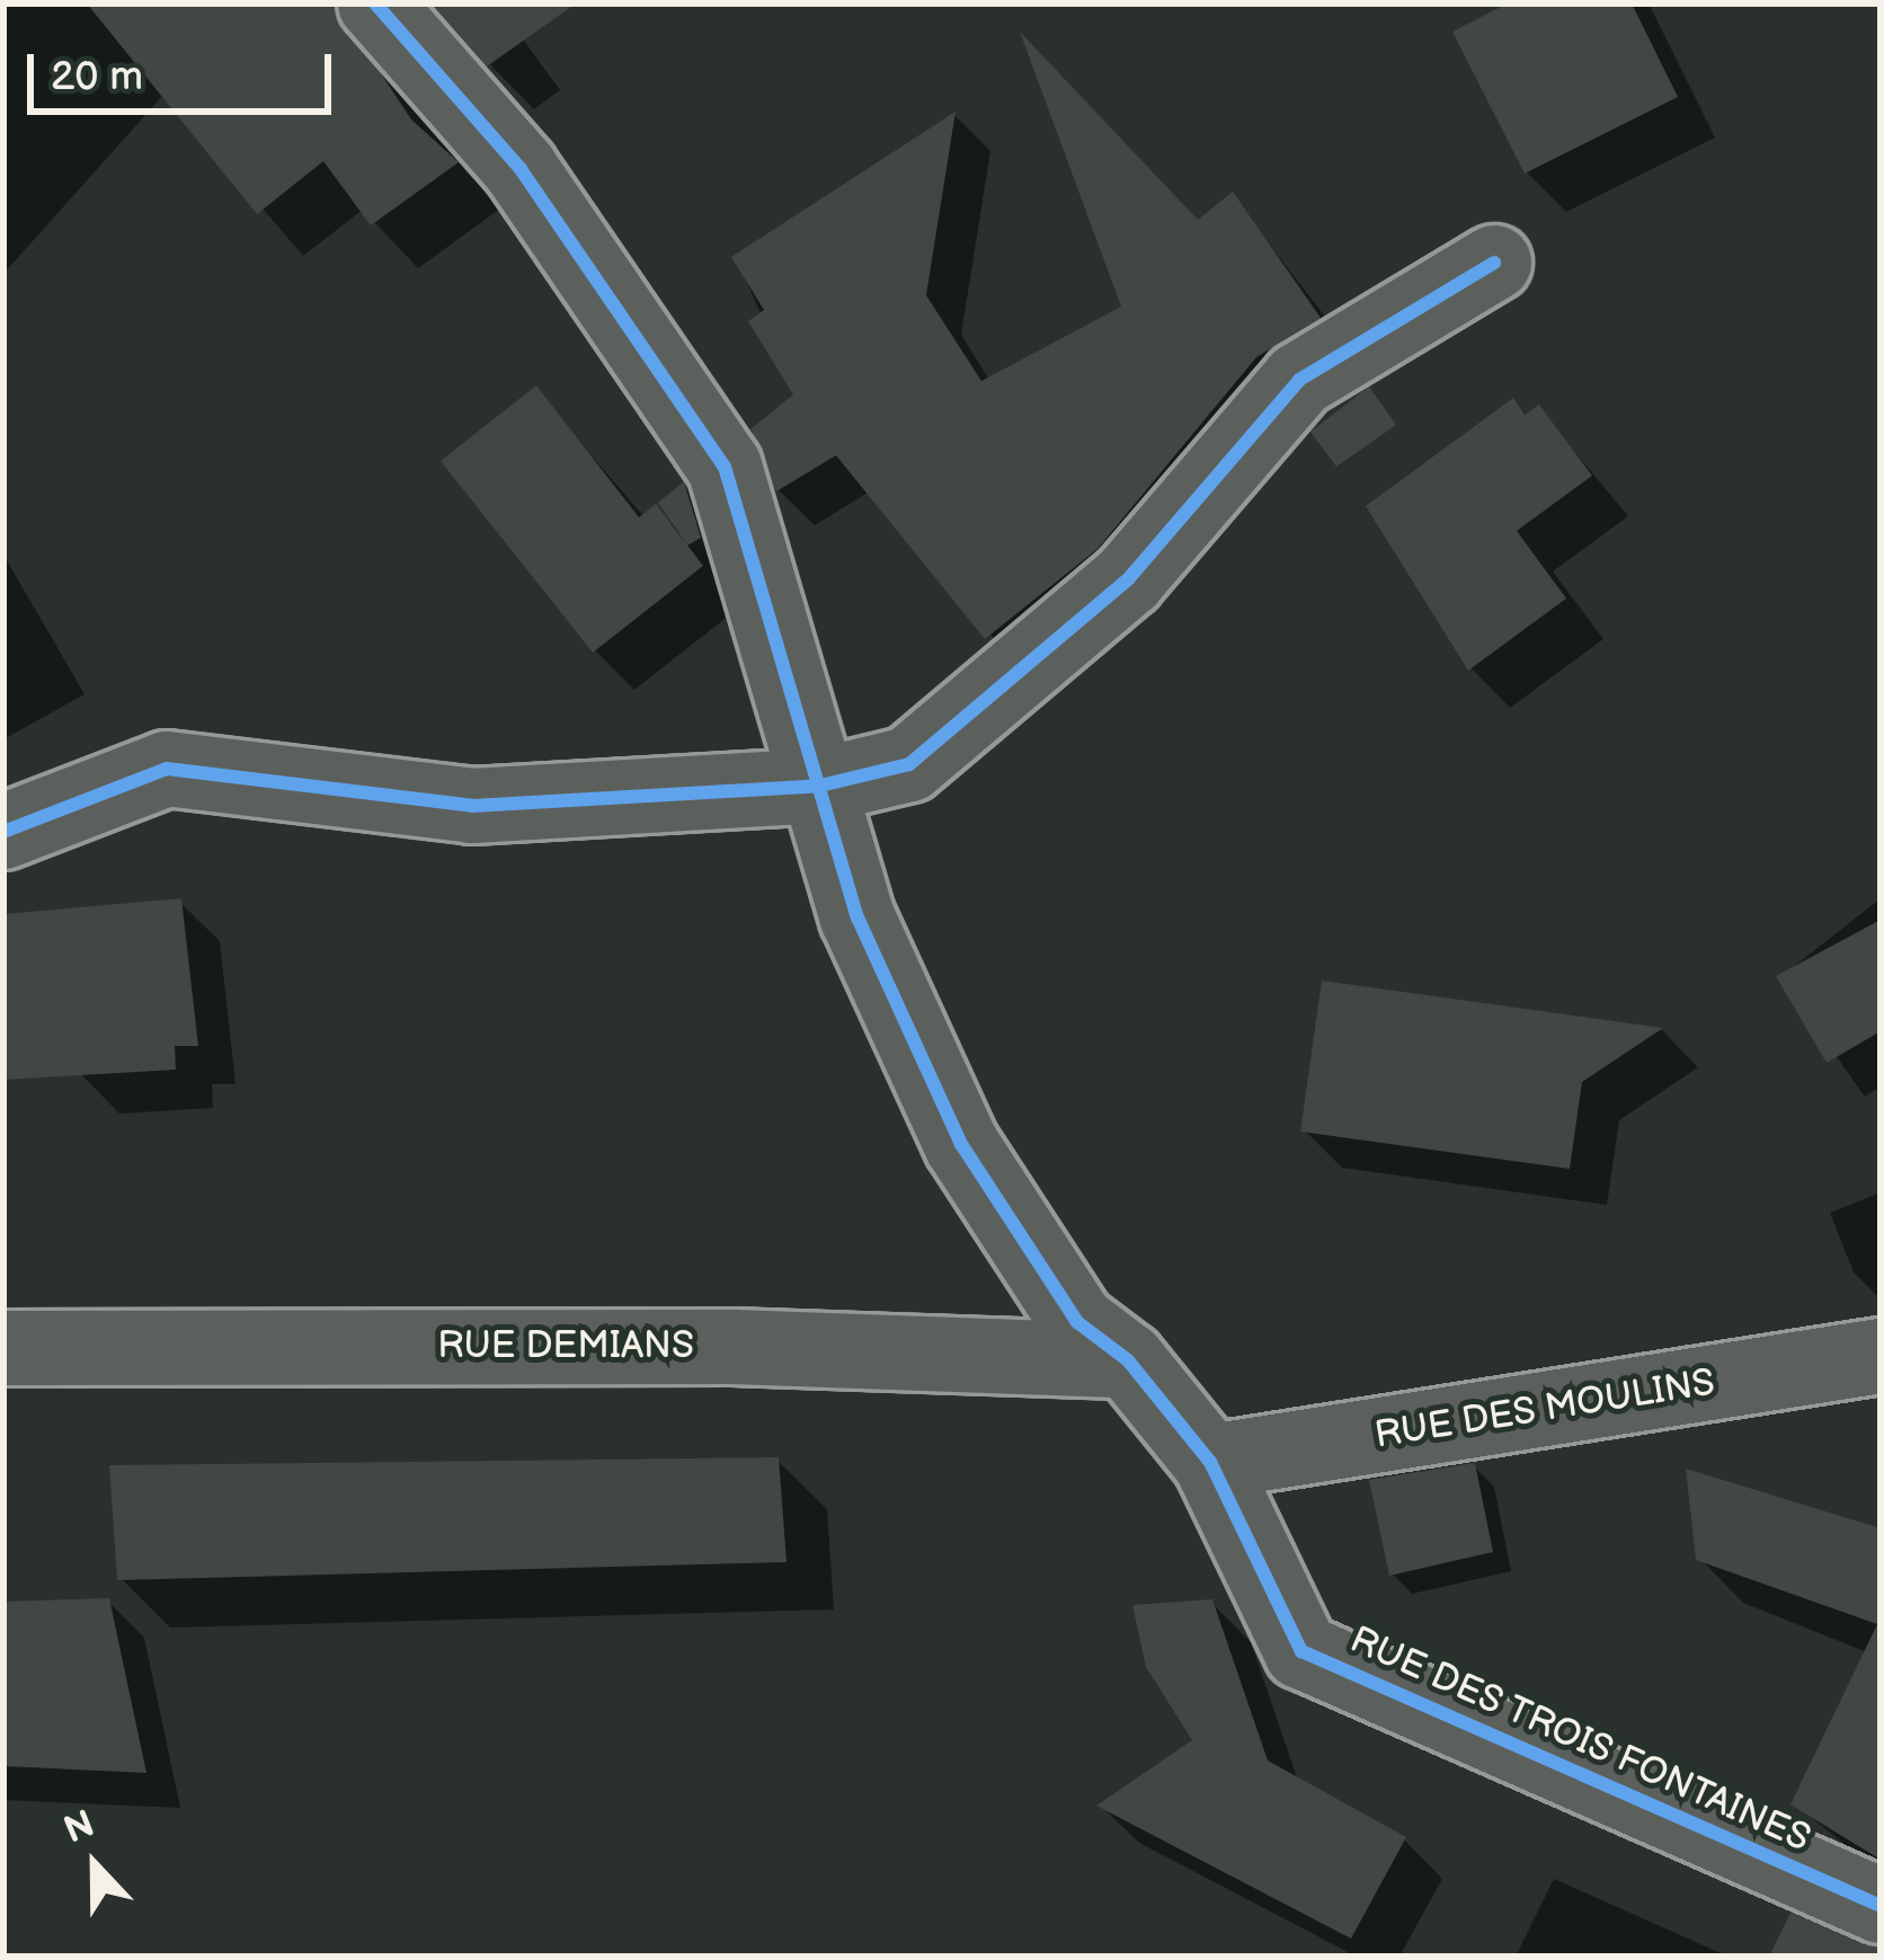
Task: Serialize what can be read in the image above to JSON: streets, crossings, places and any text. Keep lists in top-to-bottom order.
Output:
{
  "streets": {
    "street": ["RUE DEMIANS", "RUE DES MOULINS", "RUE DES TROIS FONTAINES"]
  },
  "crossings": [
    ["RUE DEMIANS", "RUE DES TROIS FONTAINES"],
    ["RUE DES MOULINS", "RUE DES TROIS FONTAINES"]
  ],
  "scale_bar": "20 m",
  "north": "top"
}
